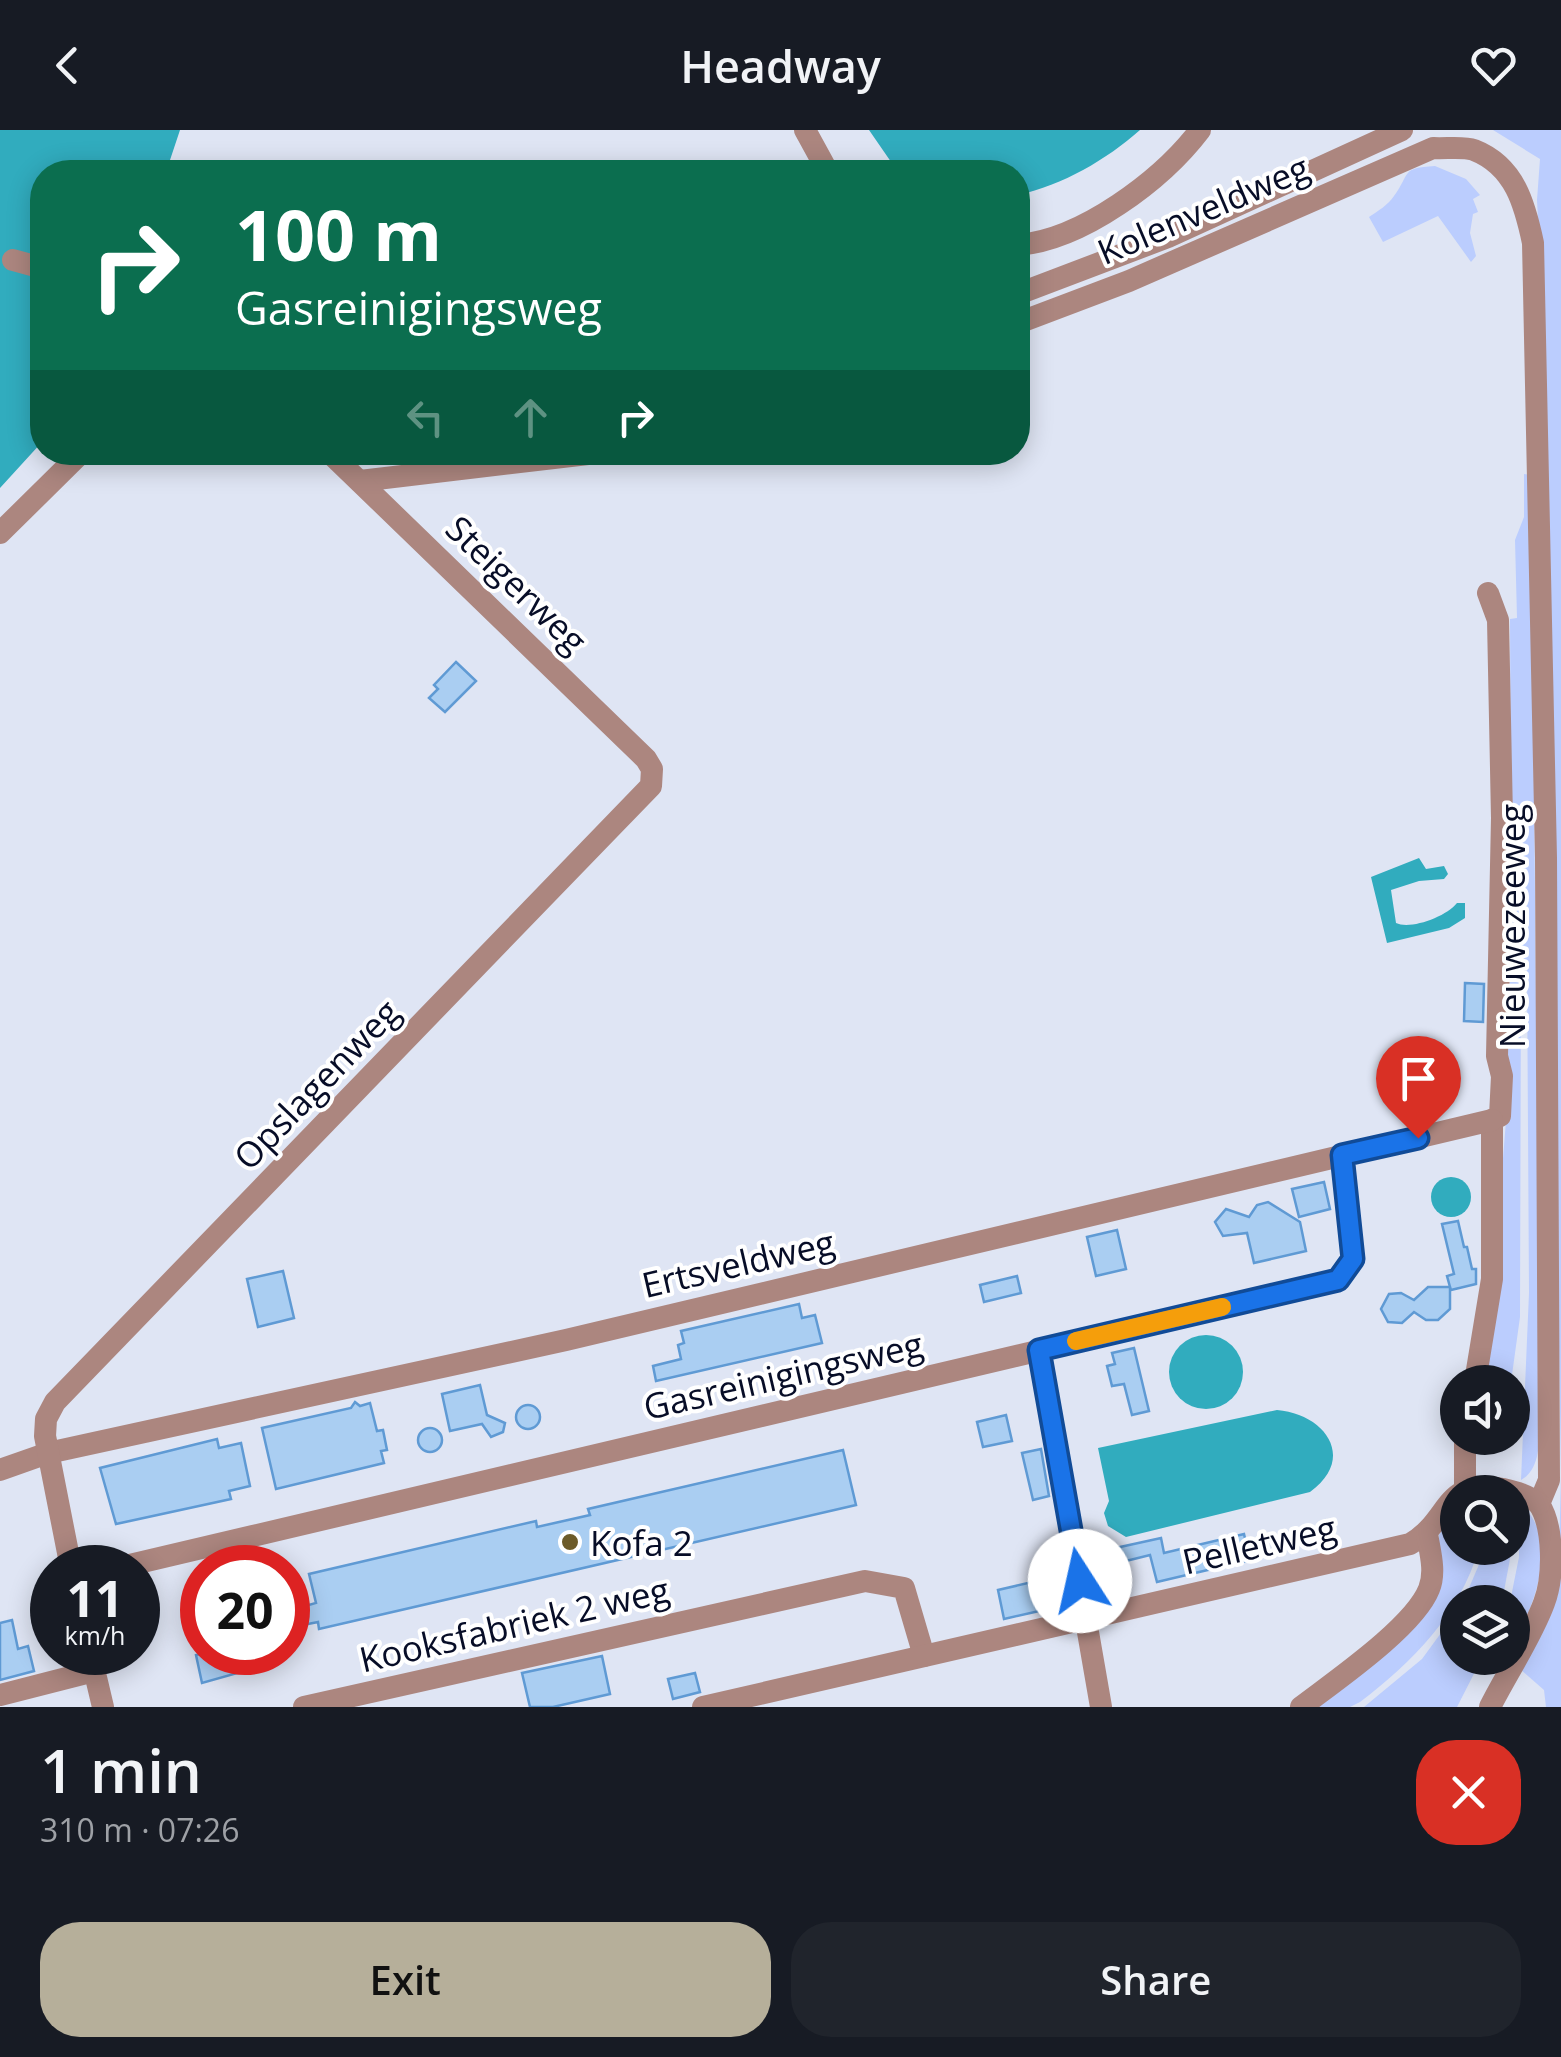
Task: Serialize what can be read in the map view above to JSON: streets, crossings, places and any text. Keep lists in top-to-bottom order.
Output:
{
  "streets": {
    "lane": [
      "Kolenveldweg",
      "Steigerweg",
      "Nieuwezeeweg",
      "Opslagenweg",
      "Ertsveldweg",
      "Gasreinigingsweg",
      "Pelletweg",
      "Kooksfabriek 2 weg"
    ]
  },
  "crossings": [
    ["Kolenveldweg", "Nieuwezeeweg"],
    ["Steigerweg", "Opslagenweg"],
    ["Opslagenweg", "Ertsveldweg"],
    ["Ertsveldweg", "Gasreinigingsweg"],
    ["Pelletweg", "Kooksfabriek 2 weg"]
  ],
  "places": ["Kofa 2"],
  "page": {
    "header": "Headway",
    "turn": ["100 m", "Gasreinigingsweg"],
    "speed": "11 km/h",
    "limit": "20",
    "heading": ["1 min", "310 m · 07:26"],
    "buttons": ["Exit", "Share"]
  }
}
